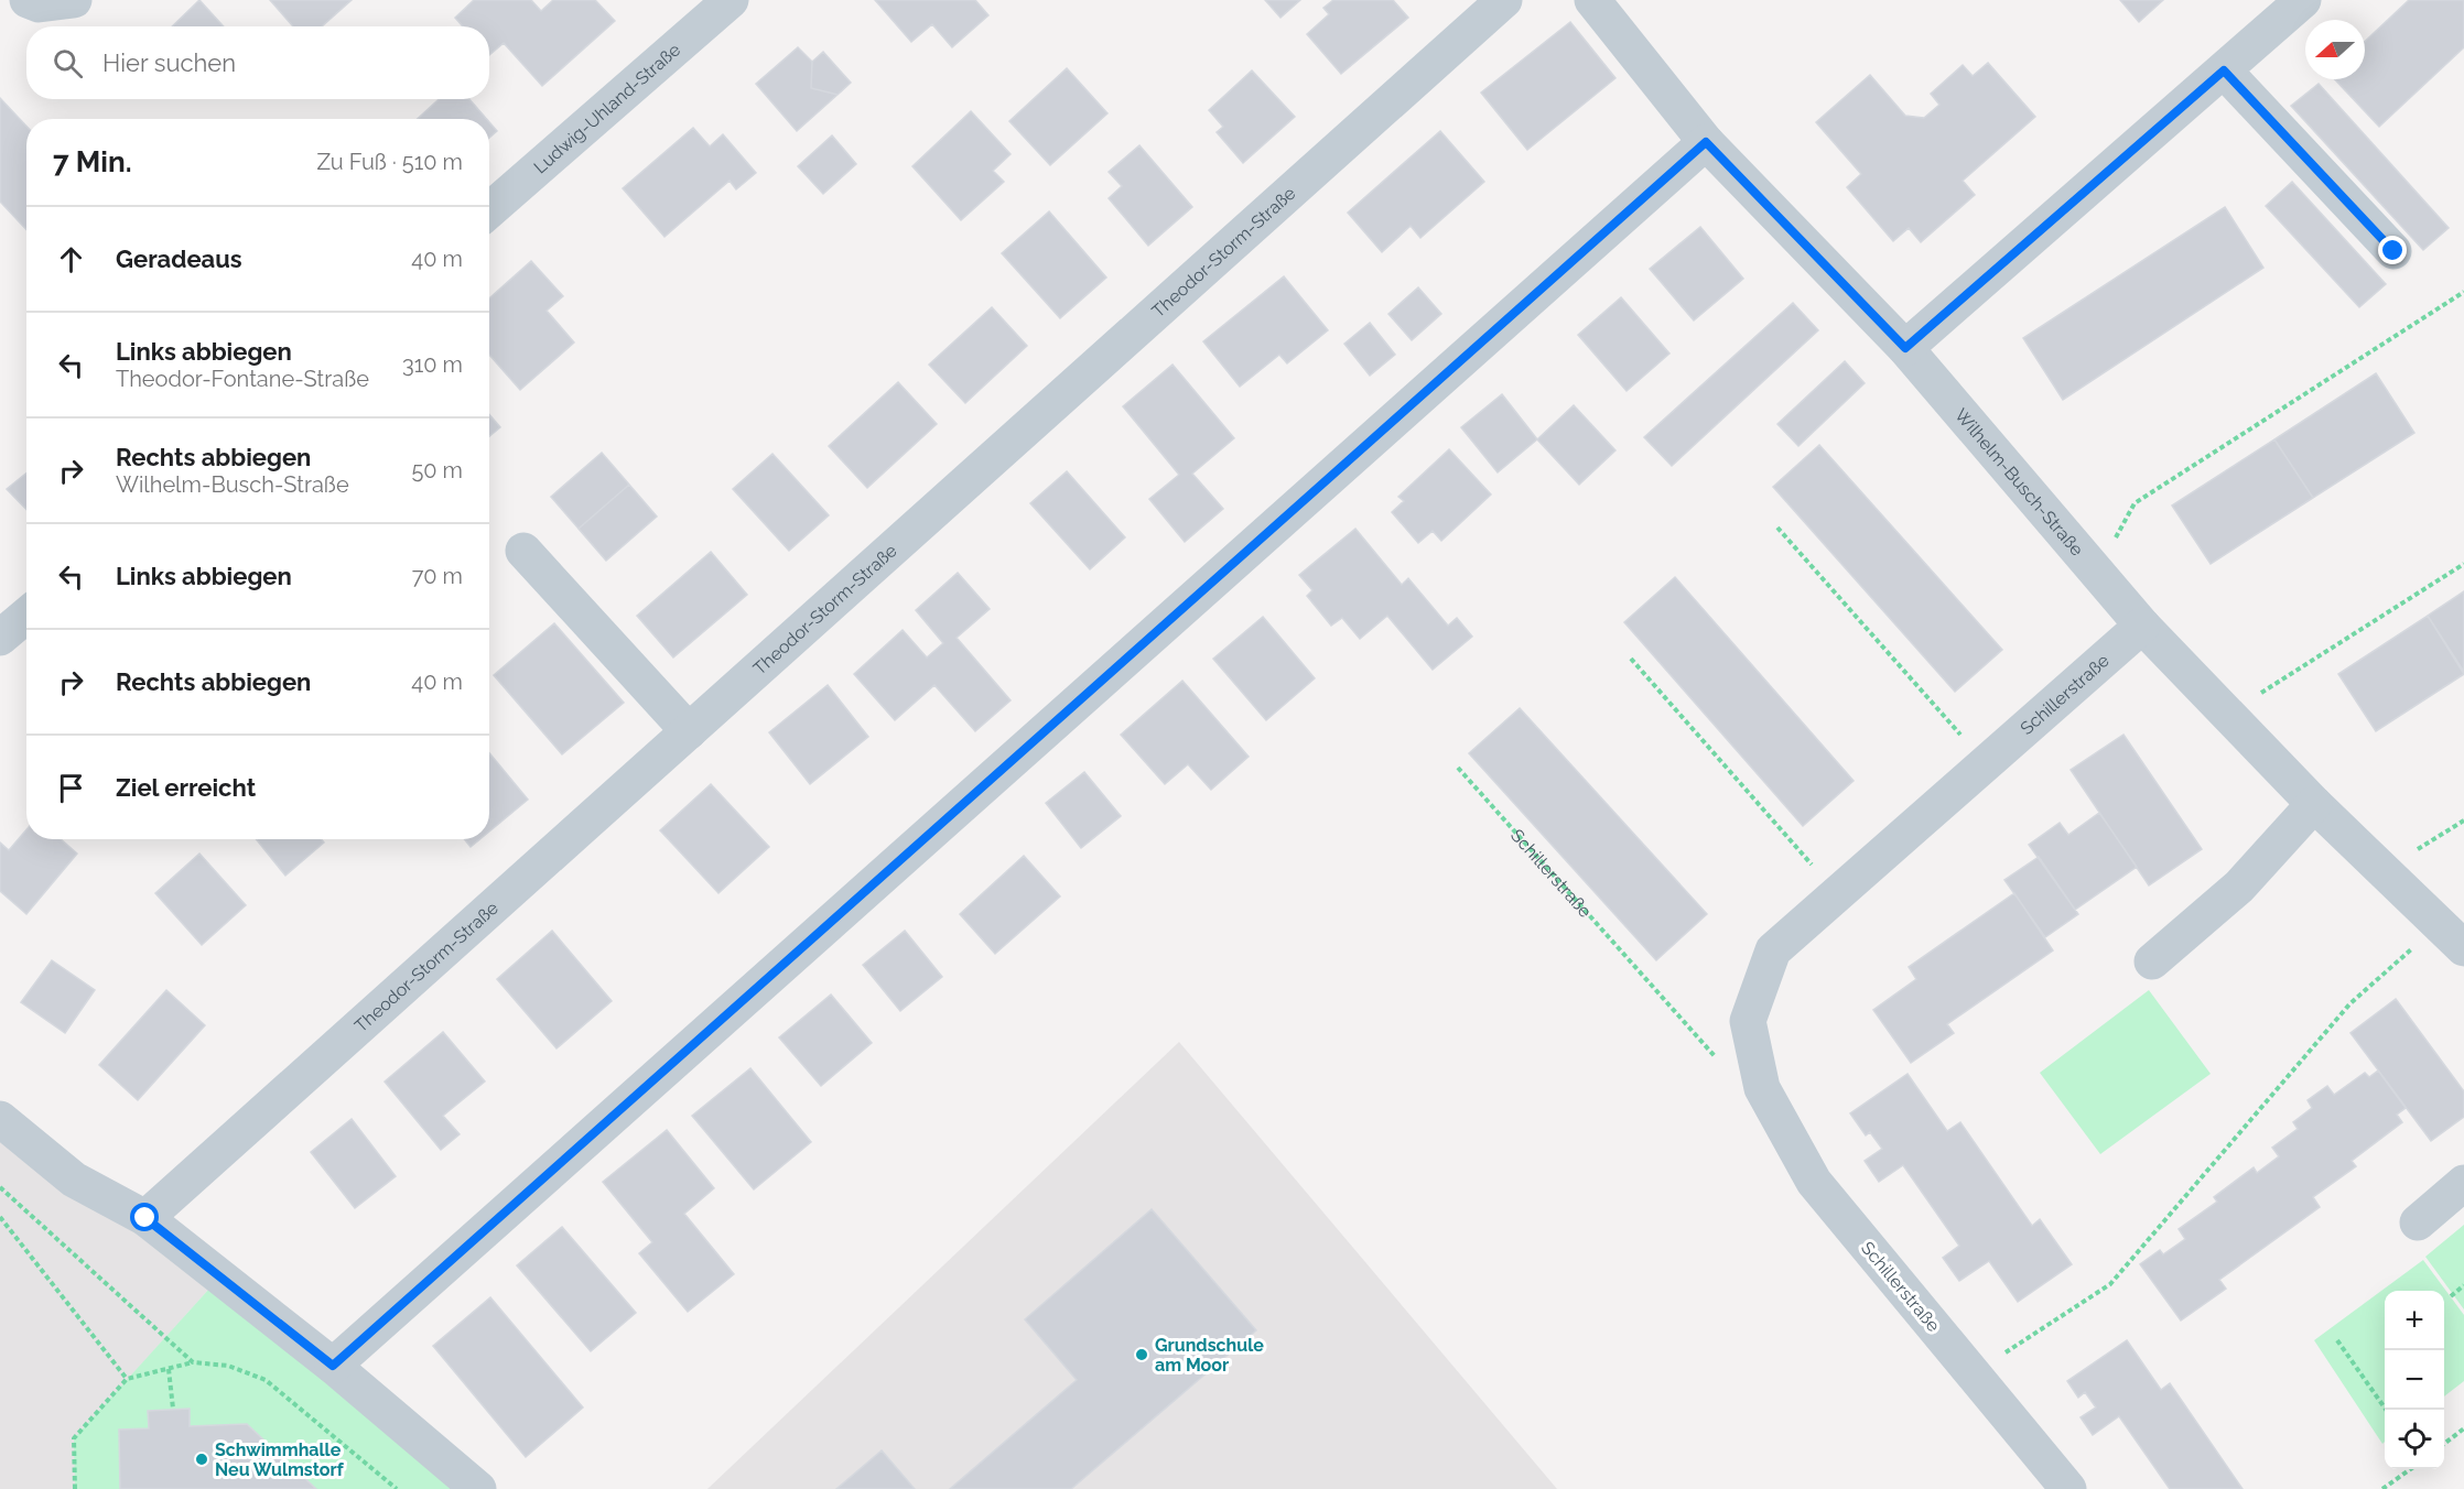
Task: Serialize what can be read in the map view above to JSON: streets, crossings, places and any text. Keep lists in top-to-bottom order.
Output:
{
  "streets": {
    "street": [
      "Ludwig-Uhland-Straße",
      "Theodor-Storm-Straße",
      "Wilhelm-Busch-Straße",
      "Schillerstraße"
    ]
  },
  "crossings": [
    ["Wilhelm-Busch-Straße", "Schillerstraße"]
  ],
  "places": ["Grundschule am Moor", "Schwimmhalle Neu Wulmstorf"],
  "north": "left",
  "page": {
    "search": "Hier suchen",
    "heading": ["7 Min.", "Zu Fuß · 510 m"],
    "list": [
      ["Geradeaus", "40 m"],
      ["Links abbiegen", "Theodor-Fontane-Straße", "310 m"],
      ["Rechts abbiegen", "Wilhelm-Busch-Straße", "50 m"],
      ["Links abbiegen", "70 m"],
      ["Rechts abbiegen", "40 m"],
      "Ziel erreicht"
    ],
    "map_buttons": ["+", "−"]
  }
}
